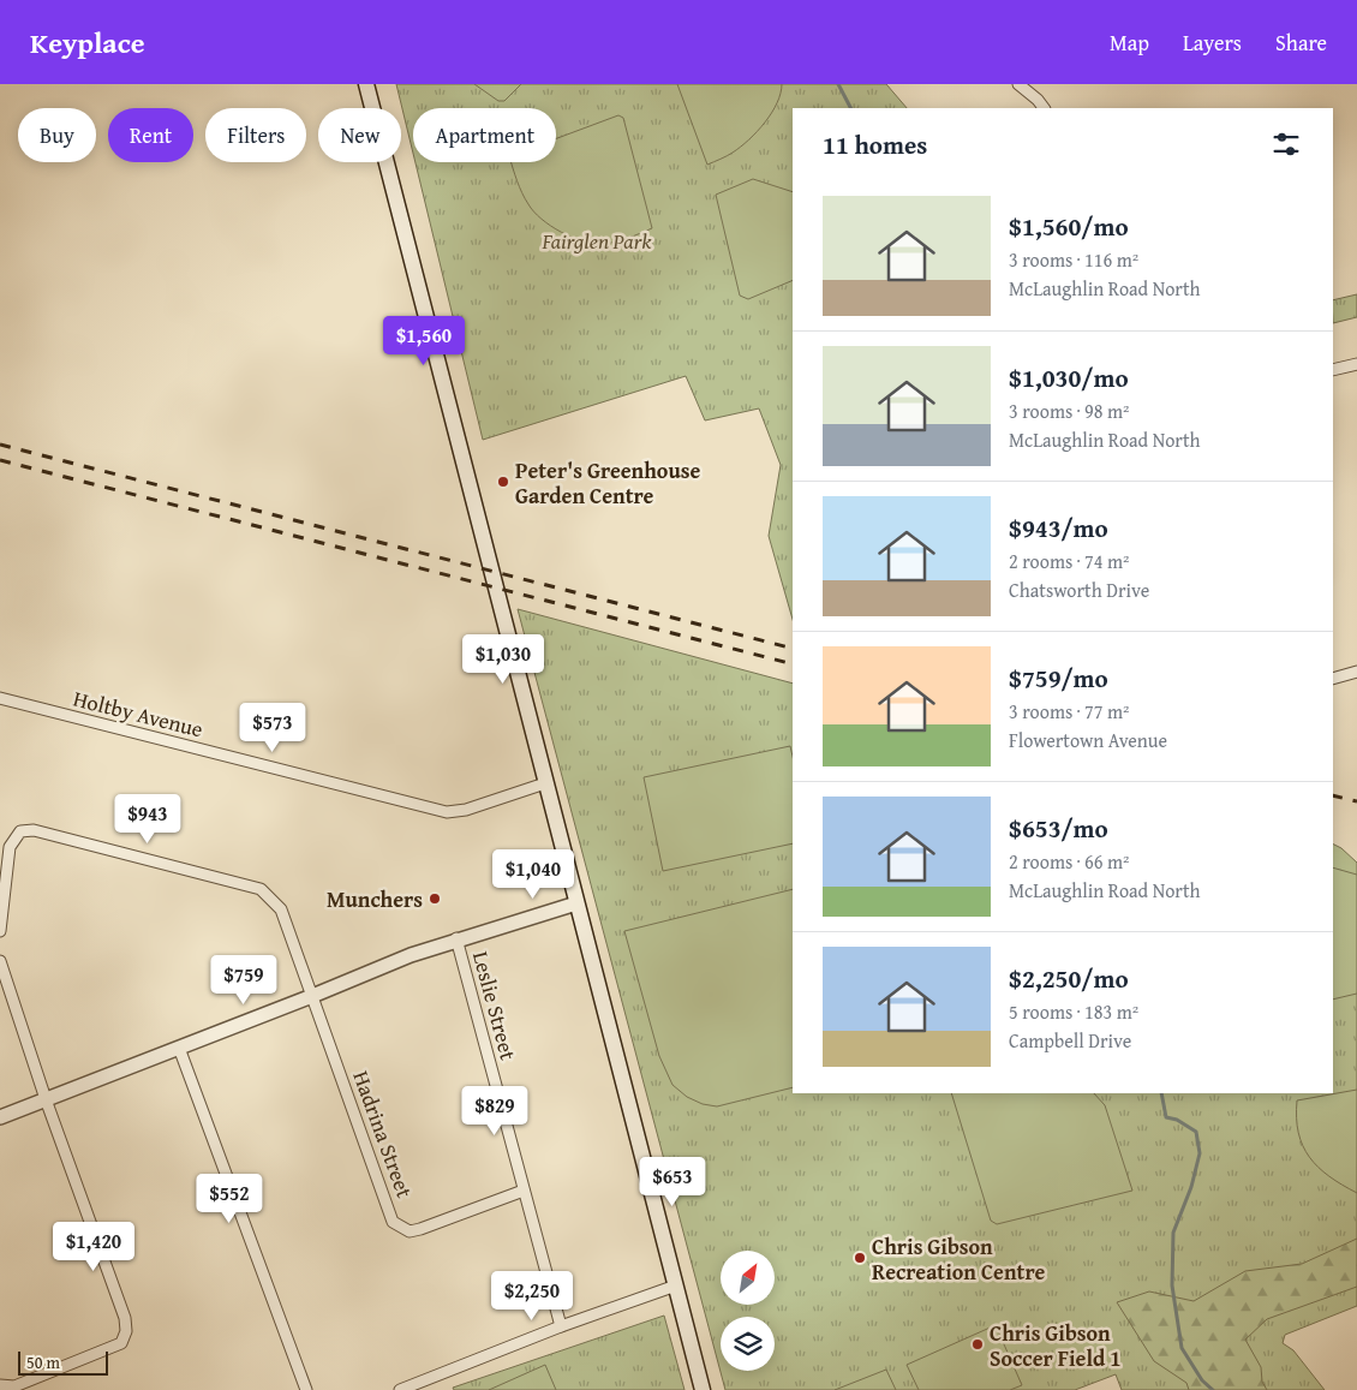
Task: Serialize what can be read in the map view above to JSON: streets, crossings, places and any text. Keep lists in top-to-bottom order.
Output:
{
  "streets": {
    "street": ["Holtby Avenue", "Leslie Street", "Hadrina Street"]
  },
  "crossings": [
    ["Leslie Street", "Hadrina Street"]
  ],
  "parks": ["Fairglen Park"],
  "places": [
    "Peter's Greenhouse Garden Centre",
    "Munchers",
    "Chris Gibson Recreation Centre",
    "Chris Gibson Soccer Field 1"
  ],
  "scale_bar": "50 m",
  "north": "top right",
  "page": {
    "header": "Keyplace",
    "nav": ["Map", "Layers", "Share"],
    "chip": [
      "Buy",
      "Rent",
      "Filters",
      "New",
      "Apartment"
    ],
    "heading": "11 homes",
    "list": [
      {
        "name": "$1,560/mo",
        "note": "3 rooms · 116 m² · McLaughlin Road North"
      },
      {
        "name": "$1,030/mo",
        "note": "3 rooms · 98 m² · McLaughlin Road North"
      },
      {
        "name": "$943/mo",
        "note": "2 rooms · 74 m² · Chatsworth Drive"
      },
      {
        "name": "$759/mo",
        "note": "3 rooms · 77 m² · Flowertown Avenue"
      },
      {
        "name": "$653/mo",
        "note": "2 rooms · 66 m² · McLaughlin Road North"
      },
      {
        "name": "$2,250/mo",
        "note": "5 rooms · 183 m² · Campbell Drive"
      }
    ],
    "price": [
      "$1,560",
      "$1,030",
      "$573",
      "$943",
      "$1,040",
      "$759",
      "$829",
      "$653",
      "$552",
      "$1,420",
      "$2,250"
    ],
    "scale": "50 m"
  }
}
